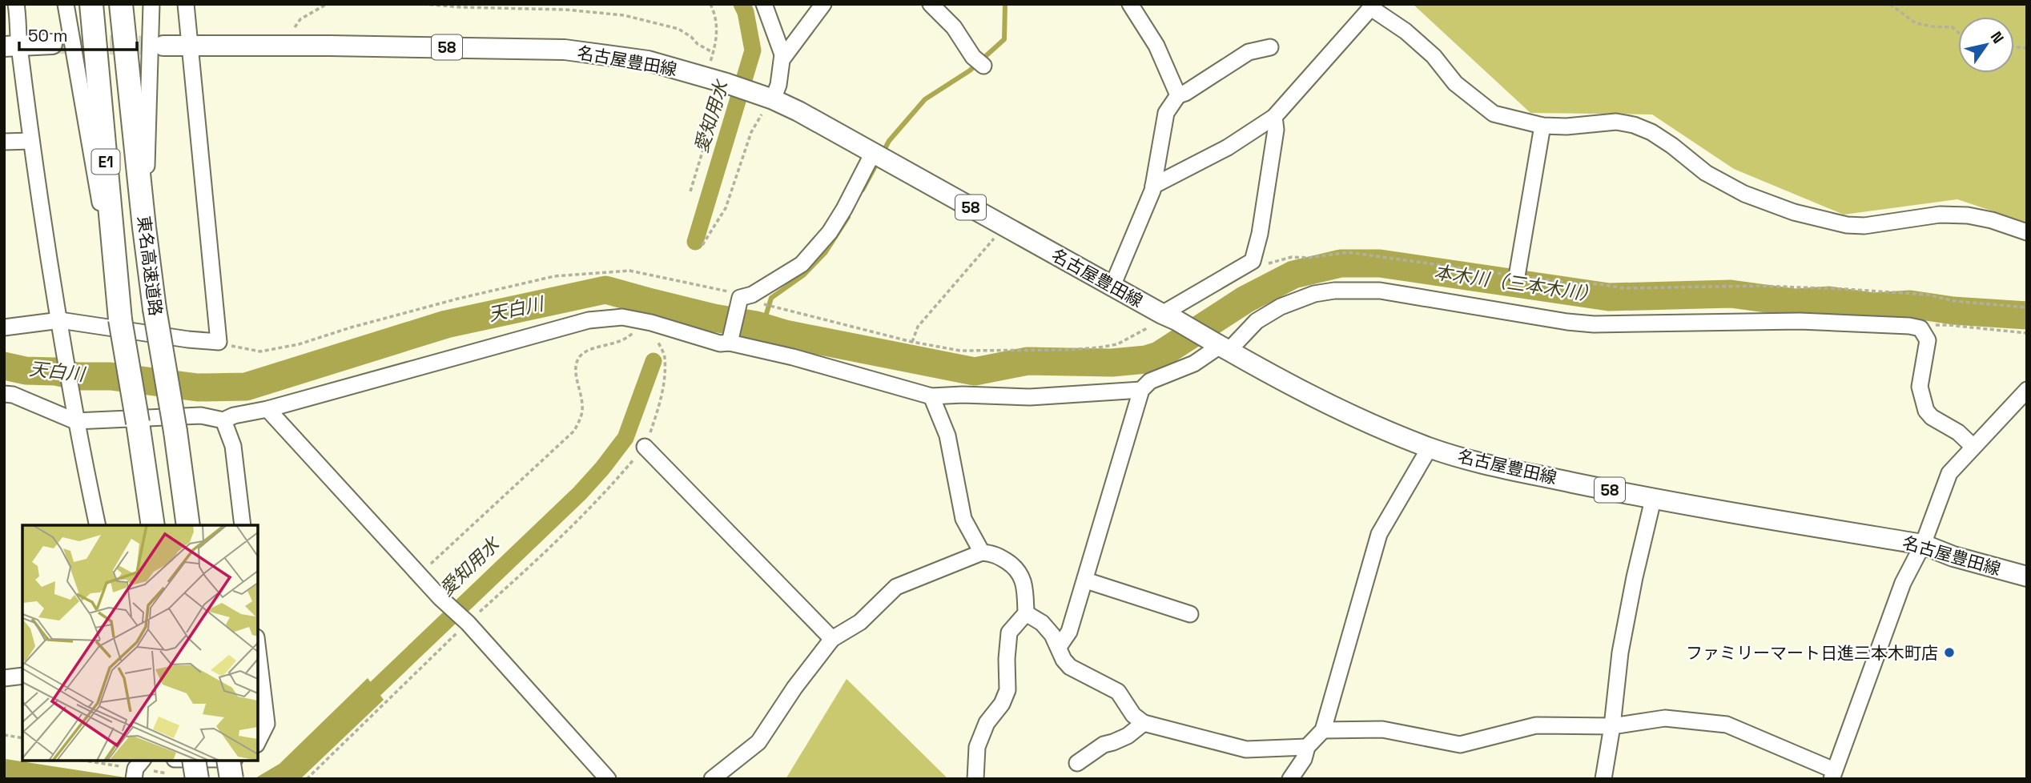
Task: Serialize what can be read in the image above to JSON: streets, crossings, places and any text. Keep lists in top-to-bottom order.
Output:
{
  "streets": {
    "highway": ["E1", "東名高速道路"],
    "main road": ["58", "名古屋豊田線"]
  },
  "water": ["愛知用水", "本木川（三本木川）", "天白川"],
  "places": ["ファミリーマート日進三本木町店"],
  "scale_bar": "50 m",
  "north": "top right"
}
